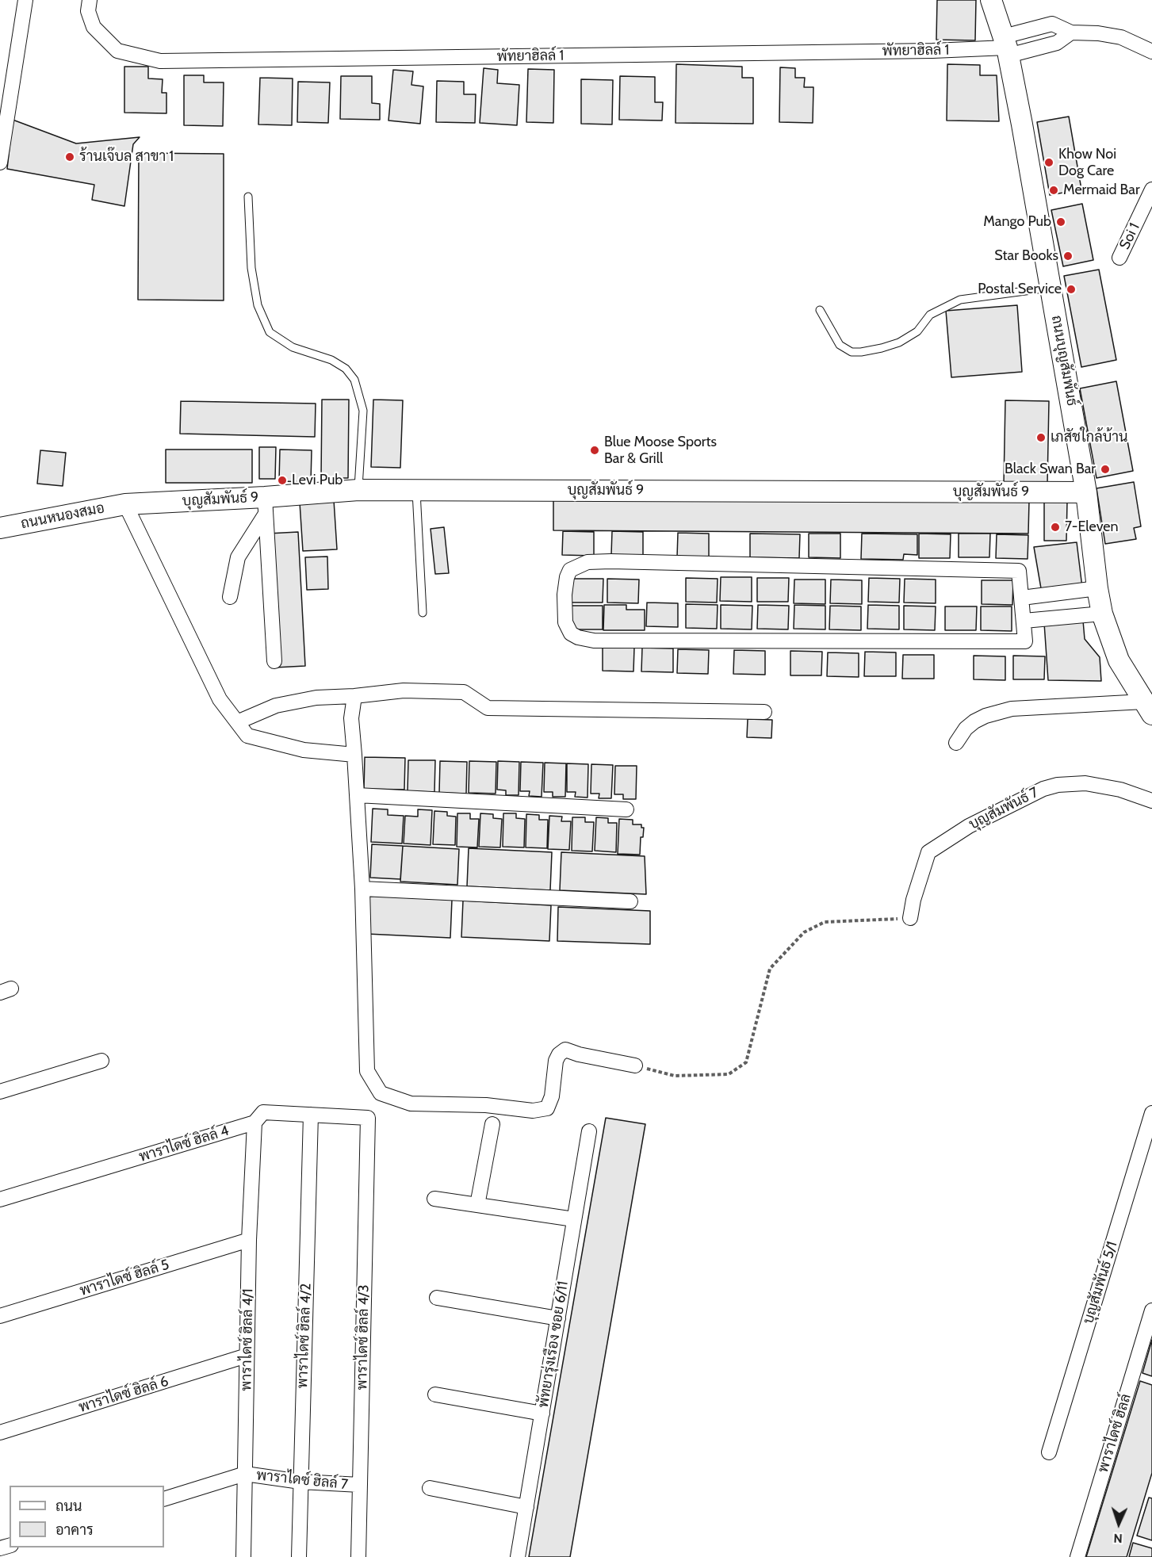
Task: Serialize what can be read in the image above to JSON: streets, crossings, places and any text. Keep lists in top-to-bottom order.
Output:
{
  "streets": {
    "street": [
      "พัทยาฮิลล์ 1",
      "Soi 1",
      "ถนนบุญสัมพันธ์",
      "บุญสัมพันธ์ 9",
      "ถนนหนองสมอ",
      "บุญสัมพันธ์ 7",
      "พาราไดซ์ ฮิลล์ 4",
      "พาราไดซ์ ฮิลล์ 5",
      "บุญสัมพันธ์ 5/1",
      "พาราไดซ์ ฮิลล์ 4/2",
      "พาราไดซ์ ฮิลล์ 4/3",
      "พาราไดซ์ ฮิลล์ 4/1",
      "พัทยารุ่งเรือง ซอย 6/11",
      "พาราไดซ์ ฮิลล์ 6",
      "พาราไดซ์ ฮิลล์",
      "พาราไดซ์ ฮิลล์ 7"
    ]
  },
  "crossings": [
    ["พัทยาฮิลล์ 1", "ถนนบุญสัมพันธ์"],
    ["ถนนบุญสัมพันธ์", "บุญสัมพันธ์ 9"],
    ["บุญสัมพันธ์ 9", "ถนนหนองสมอ"],
    ["พาราไดซ์ ฮิลล์ 4", "พาราไดซ์ ฮิลล์ 4/2"],
    ["พาราไดซ์ ฮิลล์ 4", "พาราไดซ์ ฮิลล์ 4/3"],
    ["พาราไดซ์ ฮิลล์ 4", "พาราไดซ์ ฮิลล์ 4/1"],
    ["พาราไดซ์ ฮิลล์ 5", "พาราไดซ์ ฮิลล์ 4/1"],
    ["พาราไดซ์ ฮิลล์ 4/2", "พาราไดซ์ ฮิลล์ 7"],
    ["พาราไดซ์ ฮิลล์ 4/3", "พาราไดซ์ ฮิลล์ 7"],
    ["พาราไดซ์ ฮิลล์ 4/1", "พาราไดซ์ ฮิลล์ 6"],
    ["พาราไดซ์ ฮิลล์ 4/1", "พาราไดซ์ ฮิลล์ 7"]
  ],
  "places": [
    "ร้านเจ๊บล สาขา 1",
    "Khow Noi Dog Care",
    "Mermaid Bar",
    "Mango Pub",
    "Star Books",
    "Postal Service",
    "เภสัชใกล้บ้าน",
    "Blue Moose Sports Bar & Grill",
    "Black Swan Bar",
    "Levi Pub",
    "7-Eleven"
  ],
  "legend": ["ถนน", "อาคาร"],
  "north": "bottom"
}
